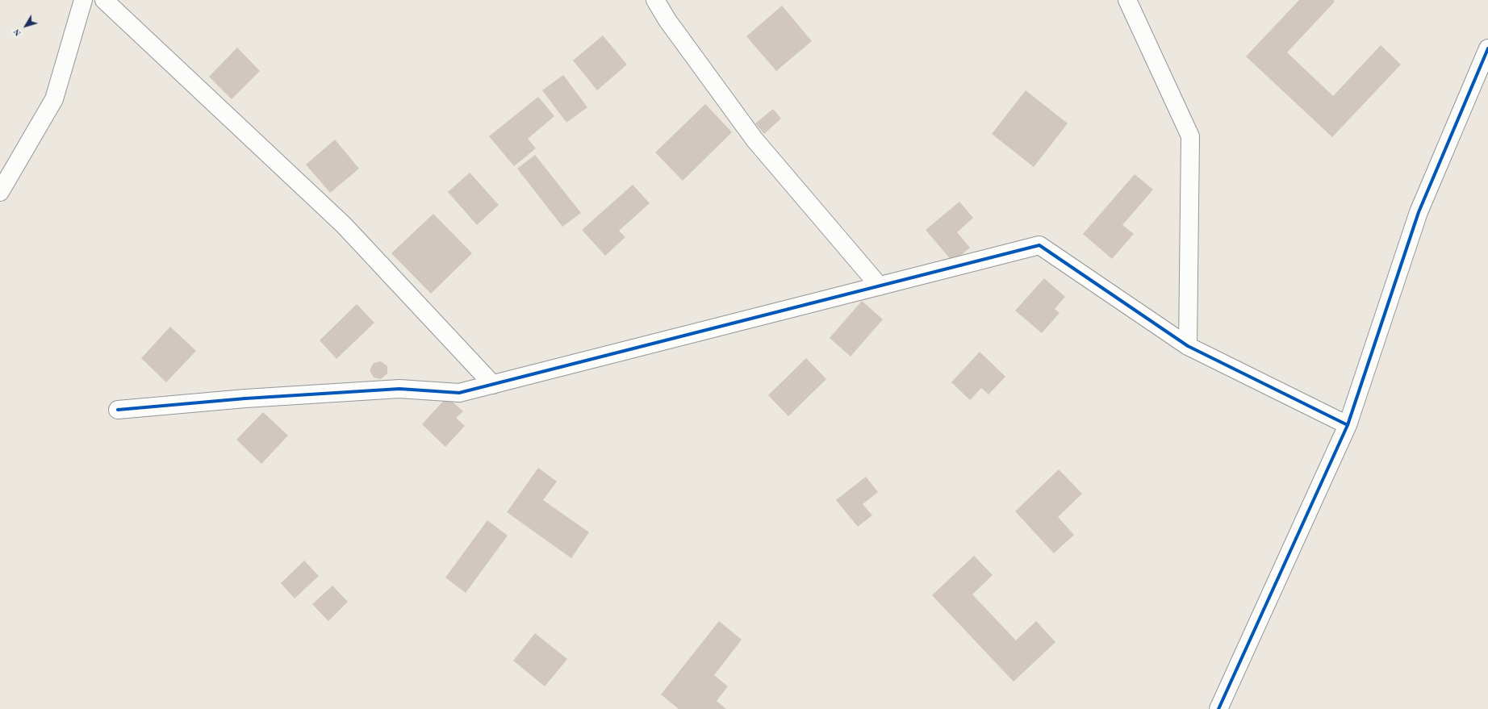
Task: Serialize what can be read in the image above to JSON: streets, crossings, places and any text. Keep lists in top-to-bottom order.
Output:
{
  "north": "bottom left"
}
